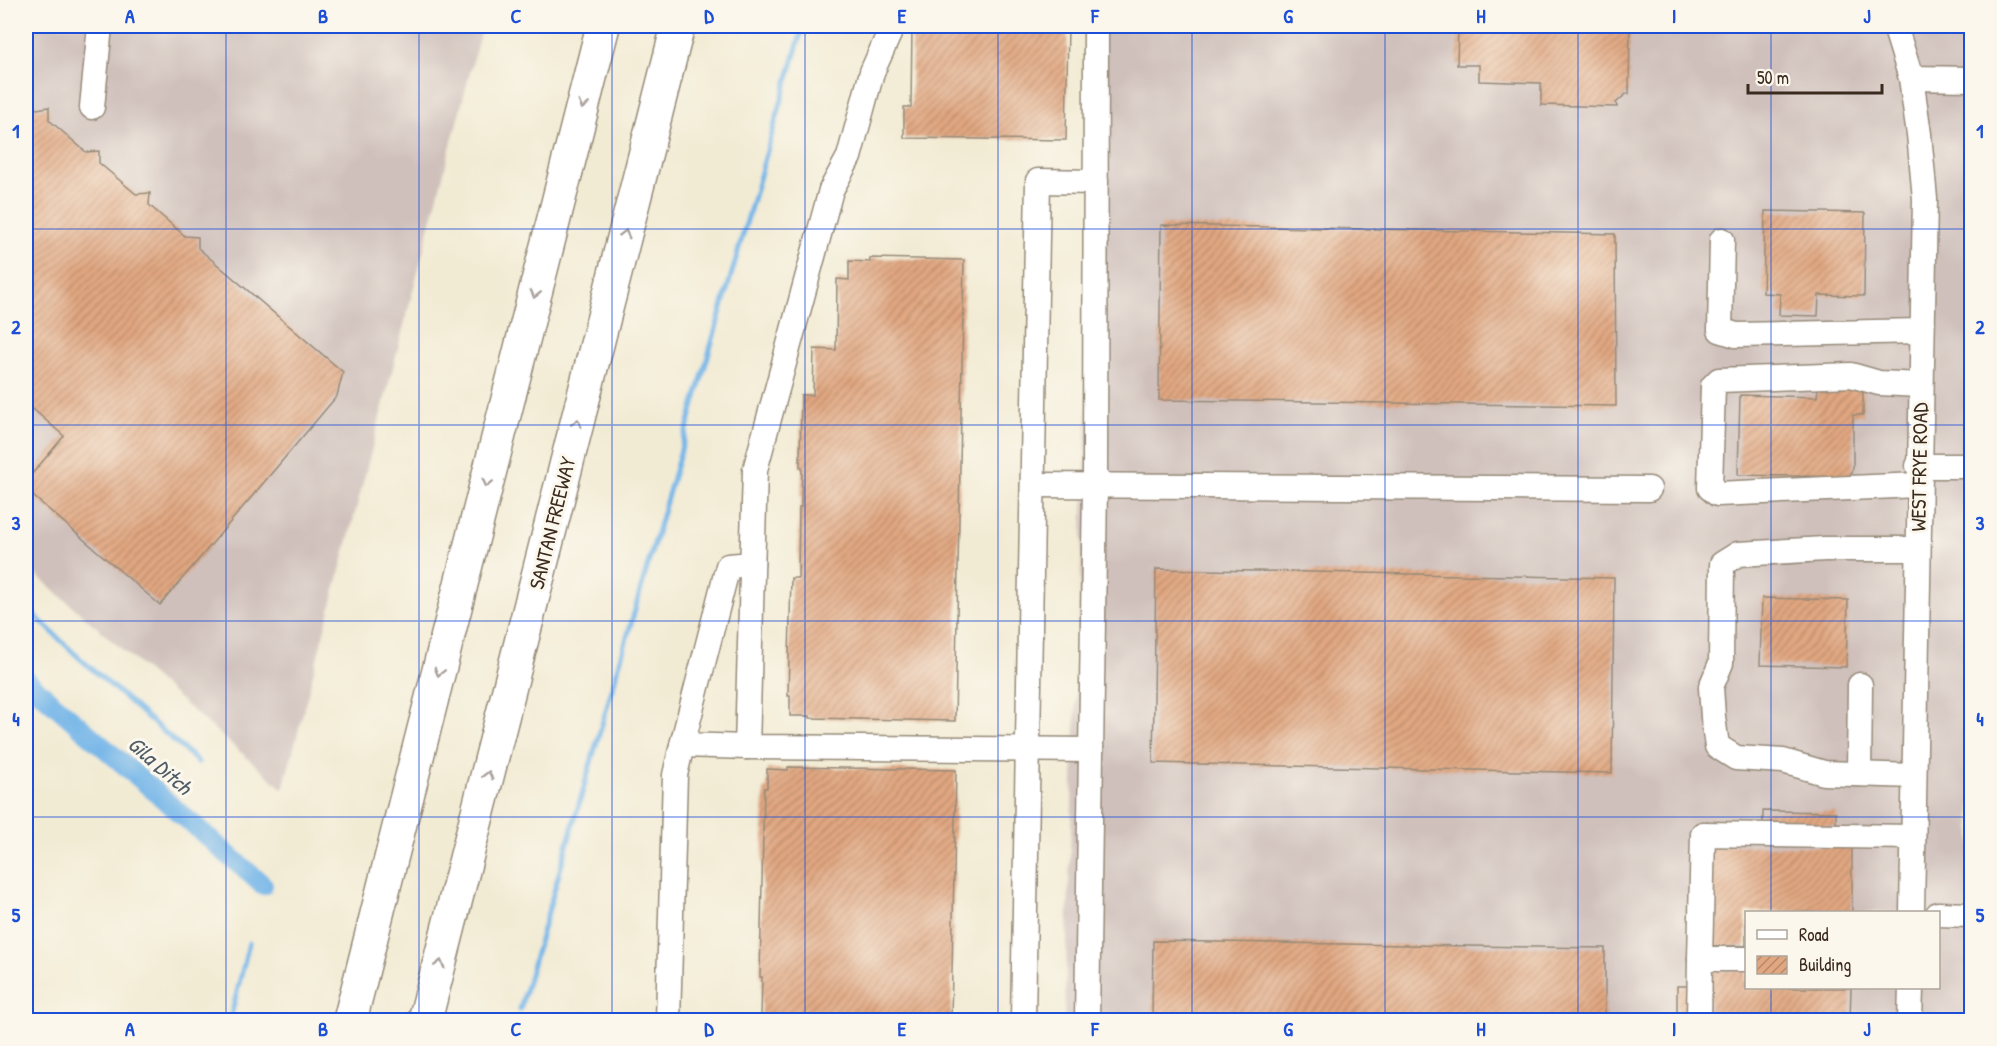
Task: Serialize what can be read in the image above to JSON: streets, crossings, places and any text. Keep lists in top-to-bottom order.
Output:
{
  "streets": {
    "highway": ["SANTAN FREEWAY"],
    "street": ["WEST FRYE ROAD"]
  },
  "water": ["Gila Ditch"],
  "legend": ["Road", "Building"],
  "scale_bar": "50 m",
  "grid": {
    "columns": [
      "A",
      "B",
      "C",
      "D",
      "E",
      "F",
      "G",
      "H",
      "I",
      "J"
    ],
    "rows": [
      "1",
      "2",
      "3",
      "4",
      "5"
    ]
  }
}
